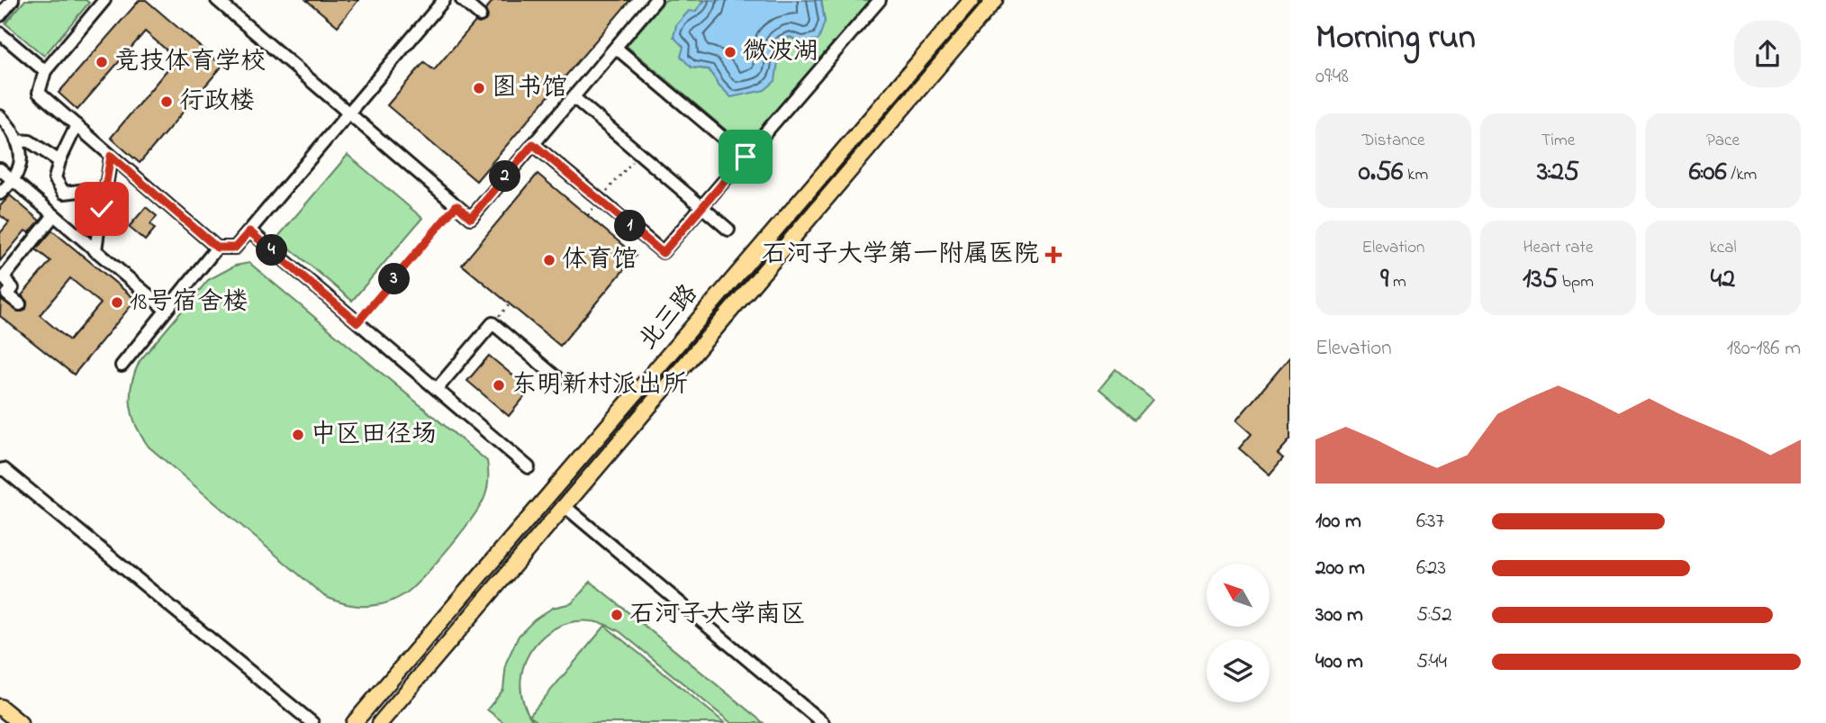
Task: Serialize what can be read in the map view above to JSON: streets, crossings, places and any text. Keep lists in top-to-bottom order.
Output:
{
  "streets": {
    "main road": ["北三路"]
  },
  "places": {
    "other": [
      "微波湖",
      "竞技体育学校",
      "图书馆",
      "行政楼",
      "体育馆",
      "18号宿舍楼",
      "东明新村派出所",
      "中区田径场",
      "石河子大学南区"
    ],
    "health": ["石河子大学第一附属医院"]
  },
  "north": "top left",
  "page": {
    "heading": ["Morning run", "09:48"],
    "stats": [
      ["Distance", "0.56 km"],
      ["Time", "3:25"],
      ["Pace", "6:06 /km"],
      ["Elevation", "9 m"],
      ["Heart rate", "135 bpm"],
      ["kcal", "42"]
    ],
    "pins": [
      "2",
      "1",
      "4",
      "3"
    ],
    "chart": ["Elevation", "180–186 m"],
    "list": [
      {
        "name": "100 m",
        "note": "6:37"
      },
      {
        "name": "200 m",
        "note": "6:23"
      },
      {
        "name": "300 m",
        "note": "5:52"
      },
      {
        "name": "400 m",
        "note": "5:44"
      }
    ]
  }
}
